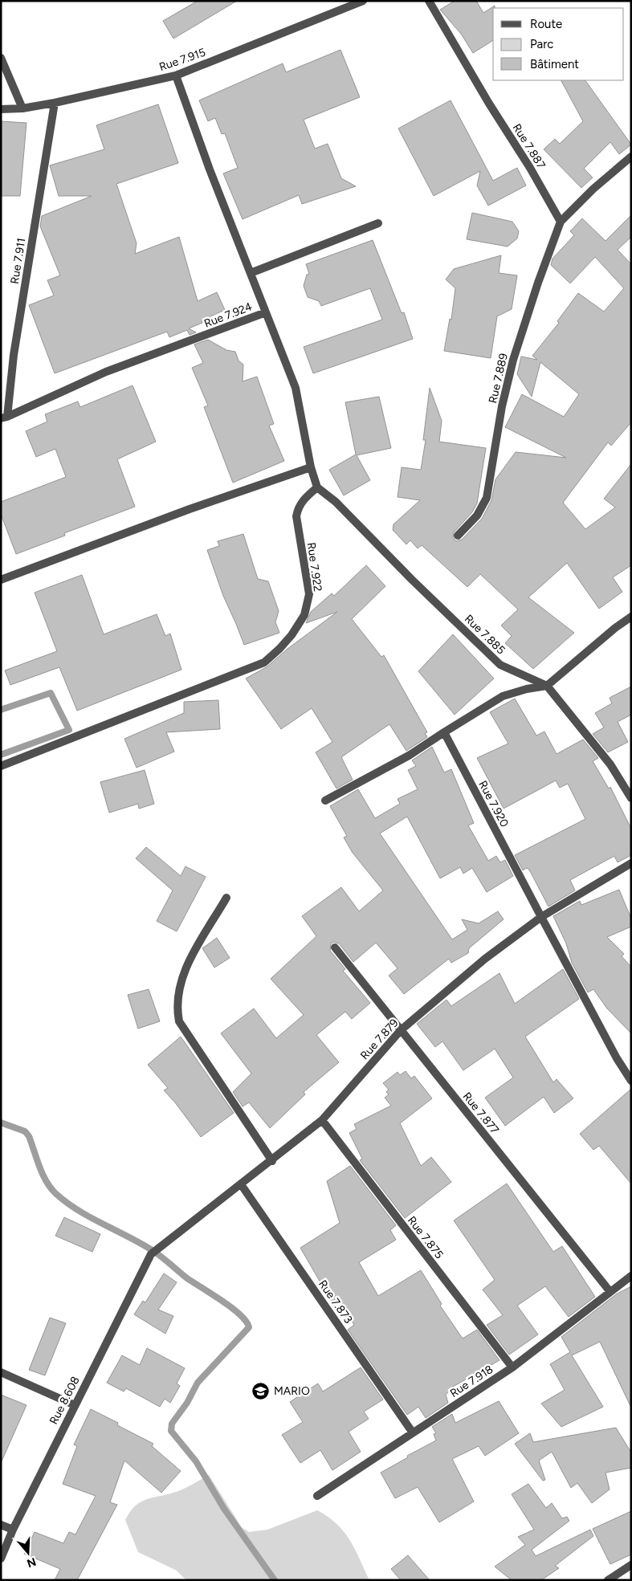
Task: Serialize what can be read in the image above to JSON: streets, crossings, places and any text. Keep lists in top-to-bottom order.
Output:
{
  "streets": {
    "street": [
      "Rue 7.915",
      "Rue 7.887",
      "Rue 7.911",
      "Rue 7.924",
      "Rue 7.889",
      "Rue 7.922",
      "Rue 7.885",
      "Rue 7.920",
      "Rue 7.879",
      "Rue 7.877",
      "Rue 7.875",
      "Rue 7.873",
      "Rue 7.918",
      "Rue 8.608"
    ]
  },
  "crossings": [
    ["Rue 7.915", "Rue 7.911"],
    ["Rue 7.915", "Rue 7.924"],
    ["Rue 7.887", "Rue 7.889"],
    ["Rue 7.911", "Rue 7.924"],
    ["Rue 7.922", "Rue 7.885"],
    ["Rue 7.920", "Rue 7.879"],
    ["Rue 7.879", "Rue 7.877"],
    ["Rue 7.879", "Rue 7.875"],
    ["Rue 7.879", "Rue 7.873"],
    ["Rue 7.879", "Rue 8.608"],
    ["Rue 7.877", "Rue 7.918"],
    ["Rue 7.875", "Rue 7.918"],
    ["Rue 7.873", "Rue 7.918"]
  ],
  "places": {
    "school or university": ["MARIO"]
  },
  "legend": ["Route", "Parc", "Bâtiment"],
  "north": "bottom"
}
